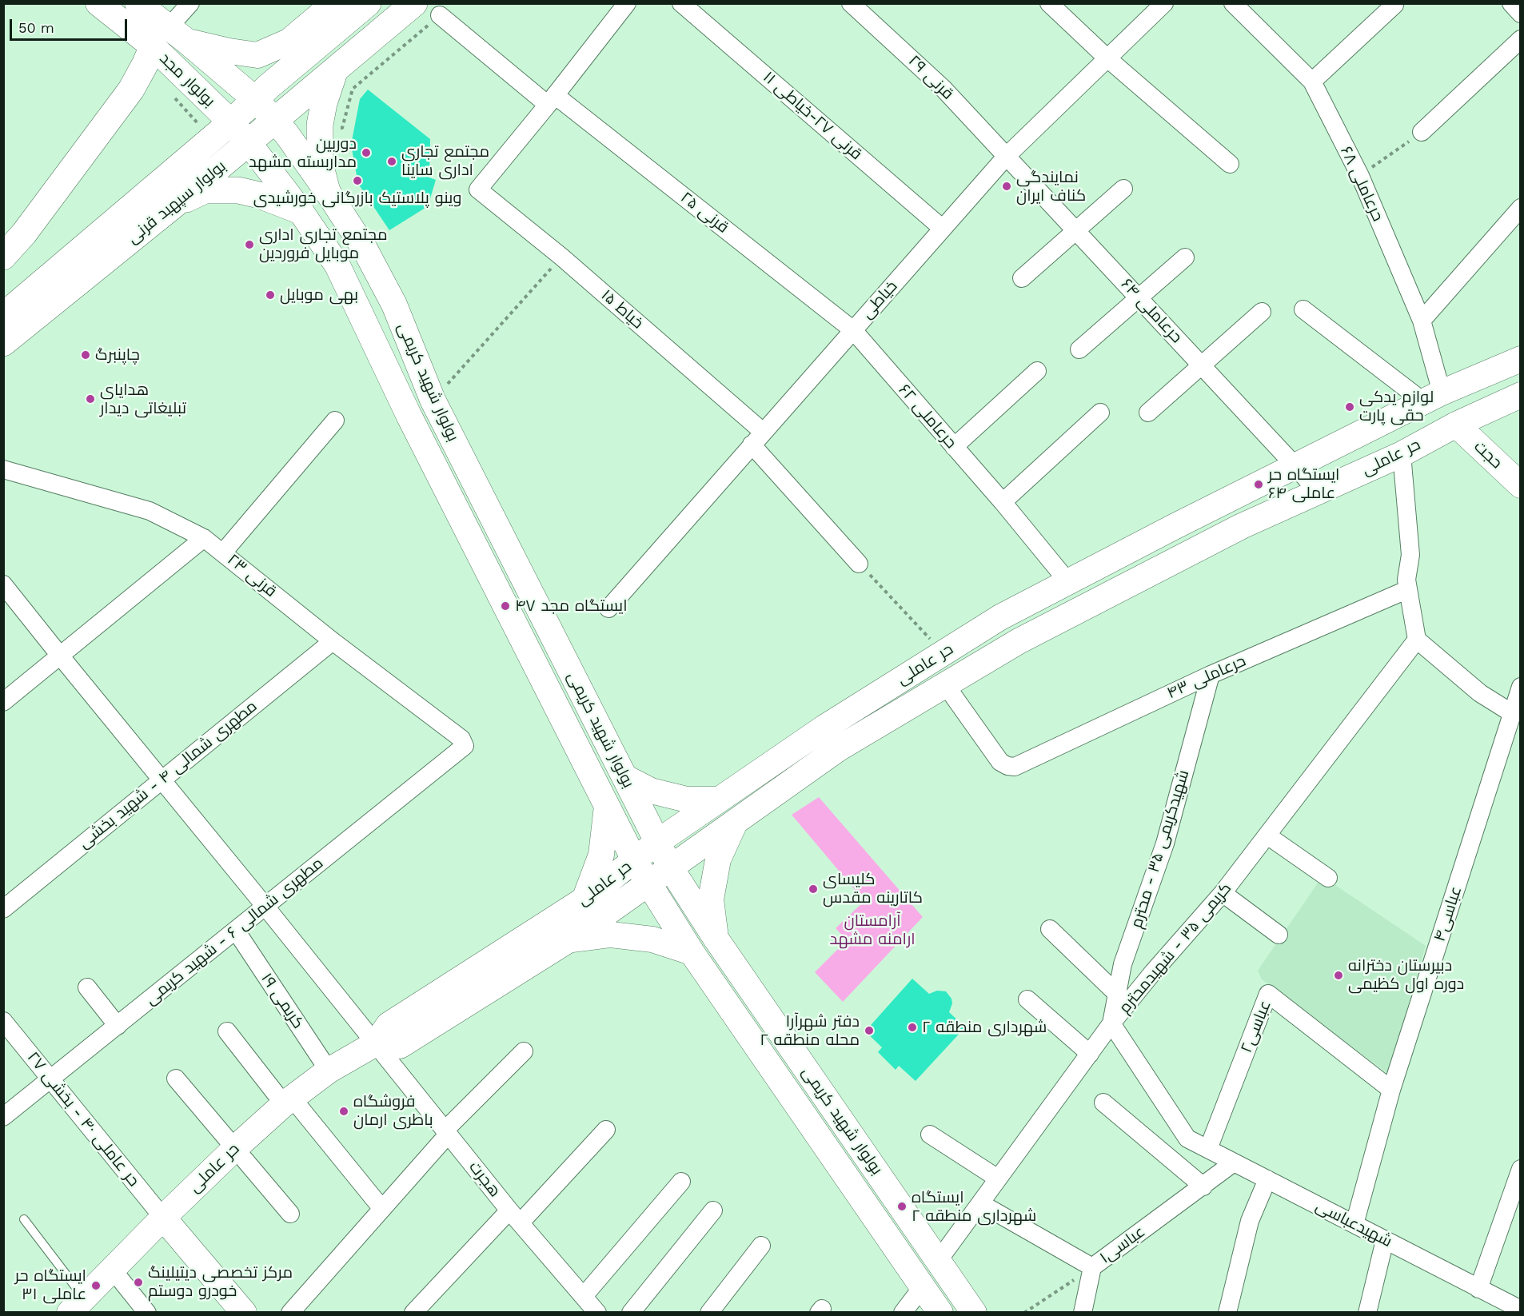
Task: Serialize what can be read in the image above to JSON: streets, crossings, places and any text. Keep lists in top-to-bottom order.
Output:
{
  "streets": {
    "main road": [
      "بولوار مجد",
      "بولوار سپهبد قرنی",
      "بولوار شهید کریمی",
      "حجت",
      "حر عاملی"
    ],
    "street": [
      "قرنی ۲۹",
      "قرنی ۲۷-خیاطی ۱۱",
      "حرعاملی ۶۸",
      "قرنی ۲۵",
      "خیاطی",
      "خیاط ۱۵",
      "حرعاملی ۶۴",
      "حرعاملی ۶۲",
      "قرنی ۲۳",
      "حرعاملی ۴۳",
      "مطهری شمالی ۴ - شهید بخشی",
      "شهیدکریمی ۳۵ - محترم",
      "عباسی۴",
      "مطهری شمالی ۶ - شهید کریمی",
      "کریمی ۳۵ - شهیدمحترم",
      "کریمی ۱۹",
      "عباسی۲",
      "حر عاملی ۴۰ - بخشی ۲۷",
      "هجرت",
      "شهیدعباسی",
      "عباسی۱"
    ]
  },
  "crossings": [
    ["قرنی ۲۹", "خیاطی"],
    ["قرنی ۲۹", "حرعاملی ۶۴"],
    ["بولوار مجد", "بولوار سپهبد قرنی"],
    ["بولوار مجد", "بولوار شهید کریمی"],
    ["قرنی ۲۷-خیاطی ۱۱", "خیاطی"],
    ["حرعاملی ۶۸", "حر عاملی"],
    ["بولوار سپهبد قرنی", "بولوار شهید کریمی"],
    ["قرنی ۲۵", "خیاطی"],
    ["قرنی ۲۵", "خیاط ۱۵"],
    ["قرنی ۲۵", "حرعاملی ۶۲"],
    ["خیاطی", "خیاط ۱۵"],
    ["خیاطی", "حرعاملی ۶۴"],
    ["خیاطی", "حرعاملی ۶۲"],
    ["حرعاملی ۶۴", "حر عاملی"],
    ["بولوار شهید کریمی", "حر عاملی"],
    ["بولوار شهید کریمی", "کریمی ۳۵ - شهیدمحترم"],
    ["حرعاملی ۶۲", "حر عاملی"],
    ["حجت", "حر عاملی"],
    ["حر عاملی", "حرعاملی ۴۳"],
    ["حر عاملی", "کریمی ۱۹"],
    ["حر عاملی", "حر عاملی ۴۰ - بخشی ۲۷"],
    ["حر عاملی", "هجرت"],
    ["قرنی ۲۳", "مطهری شمالی ۴ - شهید بخشی"],
    ["قرنی ۲۳", "مطهری شمالی ۶ - شهید کریمی"],
    ["حرعاملی ۴۳", "شهیدکریمی ۳۵ - محترم"],
    ["مطهری شمالی ۴ - شهید بخشی", "هجرت"],
    ["شهیدکریمی ۳۵ - محترم", "کریمی ۳۵ - شهیدمحترم"],
    ["شهیدکریمی ۳۵ - محترم", "شهیدعباسی"],
    ["عباسی۴", "عباسی۲"],
    ["عباسی۴", "شهیدعباسی"],
    ["مطهری شمالی ۶ - شهید کریمی", "کریمی ۱۹"],
    ["مطهری شمالی ۶ - شهید کریمی", "حر عاملی ۴۰ - بخشی ۲۷"],
    ["مطهری شمالی ۶ - شهید کریمی", "هجرت"],
    ["کریمی ۳۵ - شهیدمحترم", "شهیدعباسی"],
    ["کریمی ۳۵ - شهیدمحترم", "عباسی۱"],
    ["عباسی۲", "شهیدعباسی"],
    ["شهیدعباسی", "عباسی۱"]
  ],
  "parks": ["آرامستان ارامنه مشهد"],
  "places": [
    "دوربین مداربسته مشهد",
    "مجتمع تجاری اداری ساینا",
    "وینو پلاستیک بازرگانی خورشیدی",
    "نمایندگی کناف ایران",
    "مجتمع تجاری اداری موبایل فروردین",
    "بهی موبایل",
    "چاپنبرگ",
    "هدایای تبلیغاتی دیدار",
    "لوازم یدکی حقی پارت",
    "ایستگاه حر عاملی ۶۴",
    "ایستگاه مجد ۴۷",
    "کلیسای کاتارینه مقدس",
    "دبیرستان دخترانه دوره اول کظیمی",
    "شهرداری منطقه ۲",
    "دفتر شهرآرا محله منطقه ۲",
    "فروشگاه باطری ارمان",
    "ایستگاه شهرداری منطقه ۲",
    "مرکز تخصصی دیتیلینگ خودرو دوستم",
    "ایستگاه حر عاملی ۳۱"
  ],
  "scale_bar": "50 m"
}
